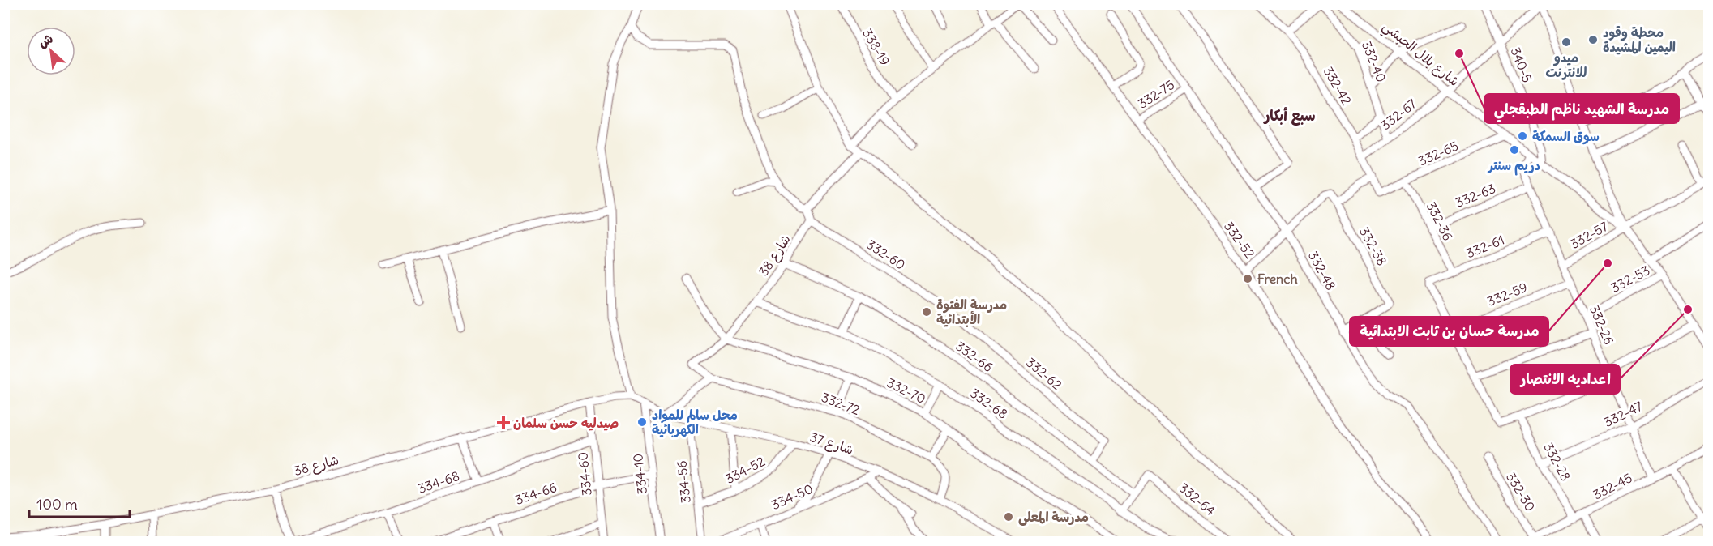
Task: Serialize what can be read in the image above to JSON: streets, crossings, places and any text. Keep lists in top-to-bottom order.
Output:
{
  "streets": {
    "street": [
      "338-19",
      "شارع بلال الحبشي",
      "332-40",
      "340-5",
      "332-42",
      "332-75",
      "332-67",
      "332-65",
      "332-63",
      "332-36",
      "332-57",
      "332-52",
      "332-38",
      "332-61",
      "332-60",
      "شارع 38",
      "332-48",
      "332-53",
      "332-59",
      "332-26",
      "332-66",
      "332-62",
      "332-70",
      "332-72",
      "332-68",
      "332-47",
      "شارع 37",
      "332-28",
      "334-52",
      "334-60",
      "334-10",
      "334-68",
      "334-56",
      "332-45",
      "332-30",
      "334-66",
      "334-50",
      "332-64"
    ]
  },
  "crossings": [
    ["شارع بلال الحبشي", "340-5"],
    ["شارع بلال الحبشي", "332-67"],
    ["شارع بلال الحبشي", "332-65"],
    ["شارع بلال الحبشي", "332-57"],
    ["شارع بلال الحبشي", "332-26"],
    ["332-40", "332-67"],
    ["340-5", "332-67"],
    ["332-42", "332-67"],
    ["332-42", "332-65"],
    ["332-75", "332-52"],
    ["332-75", "332-48"],
    ["332-65", "332-36"],
    ["332-63", "332-36"],
    ["332-63", "332-26"],
    ["332-36", "332-61"],
    ["332-57", "332-26"],
    ["332-61", "332-59"],
    ["332-61", "332-26"],
    ["332-60", "شارع 38"],
    ["332-60", "332-62"],
    ["شارع 38", "332-66"],
    ["شارع 38", "332-70"],
    ["شارع 38", "332-72"],
    ["شارع 38", "332-68"],
    ["شارع 38", "شارع 37"],
    ["شارع 38", "334-60"],
    ["332-53", "332-26"],
    ["332-59", "332-26"],
    ["332-26", "332-47"],
    ["332-26", "332-45"],
    ["332-66", "332-62"],
    ["332-66", "332-64"],
    ["332-72", "شارع 37"],
    ["332-47", "332-28"],
    ["شارع 37", "334-52"],
    ["شارع 37", "334-10"],
    ["شارع 37", "334-56"],
    ["شارع 37", "334-50"],
    ["332-28", "332-45"],
    ["334-52", "334-56"],
    ["334-60", "334-68"],
    ["334-60", "334-66"],
    ["334-10", "334-66"],
    ["332-45", "332-30"]
  ],
  "districts": ["سبع أبكار"],
  "places": {
    "other": [
      "محطة وقود اليمين المشيدة",
      "ميدو للانترنت",
      "مدرسة الشهيد ناظم الطبقجلي",
      "سوق السمكة",
      "دريم سنتر",
      "مدرسة حسان بن ثابت الابتدائية",
      "French",
      "اعداديه الانتصار",
      "مدرسة الفتوة الأبتدائية",
      "محل سالم للمواد الكهربائية",
      "مدرسة المعلى"
    ],
    "health": ["صيدليه حسن سلمان"]
  },
  "scale_bar": "100 m",
  "north": "top left"
}
